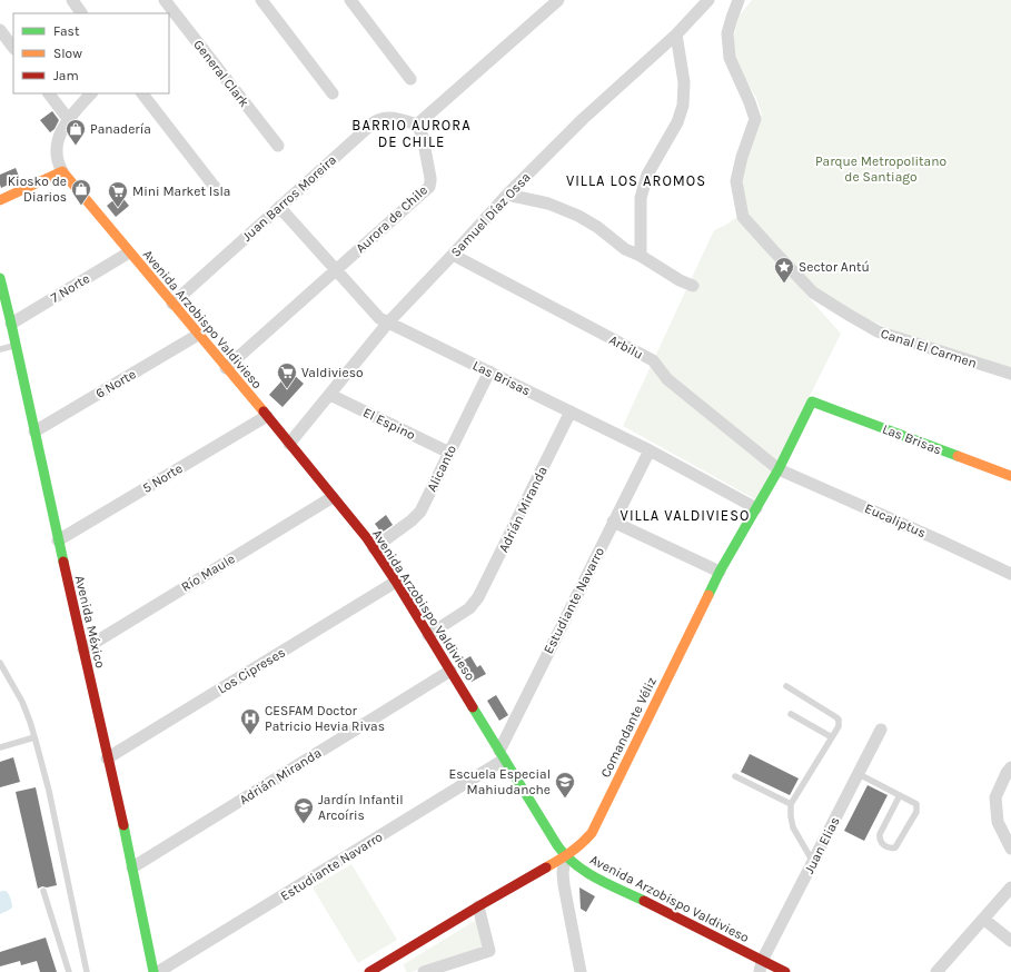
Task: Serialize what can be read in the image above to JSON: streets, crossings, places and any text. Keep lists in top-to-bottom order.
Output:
{
  "streets": {
    "street": [
      "General Clark",
      "Juan Barros Moreira",
      "Samuel Díaz Ossa",
      "Aurora de Chile",
      "7 Norte",
      "Avenida Arzobispo Valdivieso",
      "Arbilu",
      "Canal El Carmen",
      "Las Brisas",
      "6 Norte",
      "El Espino",
      "Alicanto",
      "5 Norte",
      "Adrián Miranda",
      "Eucaliptus",
      "Río Maule",
      "Estudiante Navarro",
      "Avenida México",
      "Los Cipreses",
      "Comandante Véliz",
      "Juan Elias"
    ]
  },
  "crossings": [
    ["Juan Barros Moreira", "Aurora de Chile"],
    ["Juan Barros Moreira", "Avenida Arzobispo Valdivieso"],
    ["Juan Barros Moreira", "Las Brisas"],
    ["Samuel Díaz Ossa", "Avenida Arzobispo Valdivieso"],
    ["Samuel Díaz Ossa", "Arbilu"],
    ["Samuel Díaz Ossa", "Las Brisas"],
    ["Samuel Díaz Ossa", "El Espino"],
    ["Aurora de Chile", "Avenida Arzobispo Valdivieso"],
    ["Aurora de Chile", "Las Brisas"],
    ["7 Norte", "Avenida Arzobispo Valdivieso"],
    ["7 Norte", "Avenida México"],
    ["Avenida Arzobispo Valdivieso", "6 Norte"],
    ["Avenida Arzobispo Valdivieso", "Alicanto"],
    ["Avenida Arzobispo Valdivieso", "5 Norte"],
    ["Avenida Arzobispo Valdivieso", "Adrián Miranda"],
    ["Avenida Arzobispo Valdivieso", "Río Maule"],
    ["Avenida Arzobispo Valdivieso", "Estudiante Navarro"],
    ["Avenida Arzobispo Valdivieso", "Los Cipreses"],
    ["Avenida Arzobispo Valdivieso", "Comandante Véliz"],
    ["Avenida Arzobispo Valdivieso", "Juan Elias"],
    ["Arbilu", "Eucaliptus"],
    ["Arbilu", "Comandante Véliz"],
    ["Las Brisas", "Alicanto"],
    ["Las Brisas", "Adrián Miranda"],
    ["Las Brisas", "Estudiante Navarro"],
    ["Las Brisas", "Comandante Véliz"],
    ["6 Norte", "Avenida México"],
    ["El Espino", "Alicanto"],
    ["5 Norte", "Avenida México"],
    ["Adrián Miranda", "Avenida México"],
    ["Eucaliptus", "Comandante Véliz"],
    ["Río Maule", "Avenida México"],
    ["Avenida México", "Los Cipreses"]
  ],
  "districts": ["BARRIO AURORA DE CHILE", "VILLA LOS AROMOS", "VILLA VALDIVIESO"],
  "parks": ["Parque Metropolitano de Santiago"],
  "places": {
    "shop": ["Panadería", "Kiosko de Diarios"],
    "supermarket": ["Mini Market Isla", "Valdivieso"],
    "place": ["Sector Antú"],
    "hospital": ["CESFAM Doctor Patricio Hevia Rivas"],
    "school or university": ["Escuela Especial Mahiudanche", "Jardín Infantil Arcoíris"]
  },
  "legend": ["Fast", "Slow", "Jam"]
}
